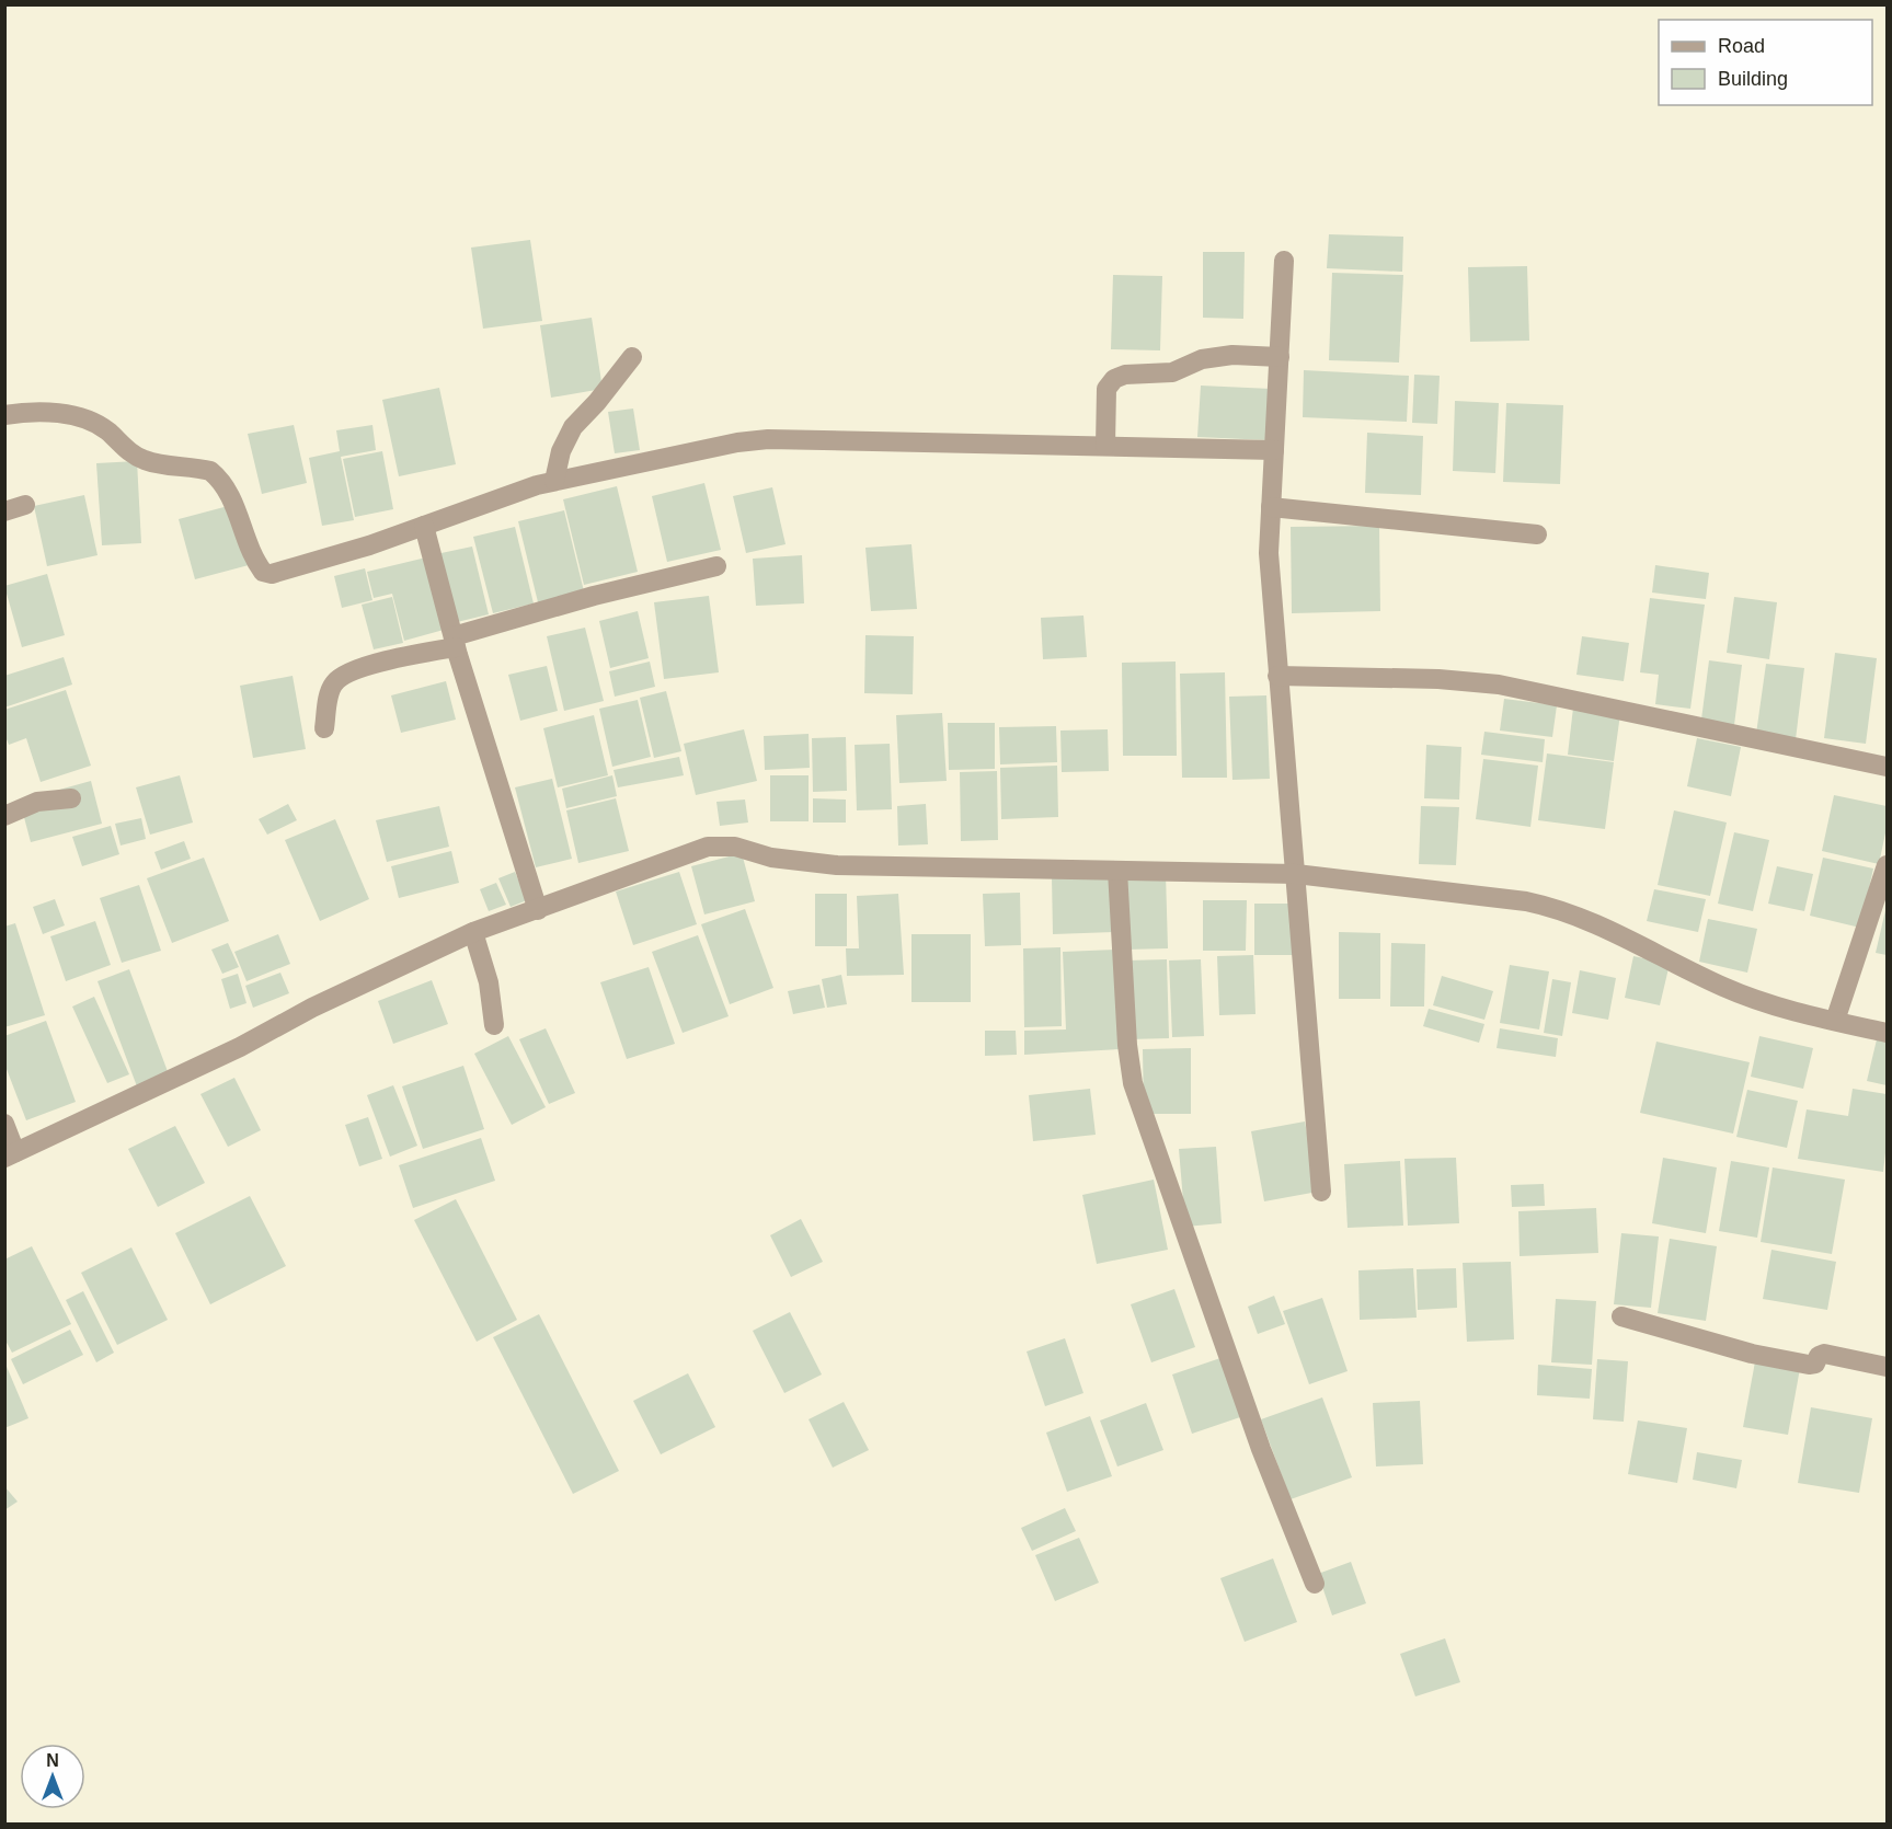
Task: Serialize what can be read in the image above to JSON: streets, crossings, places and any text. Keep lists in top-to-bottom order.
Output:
{
  "legend": ["Road", "Building"],
  "north": "top"
}
